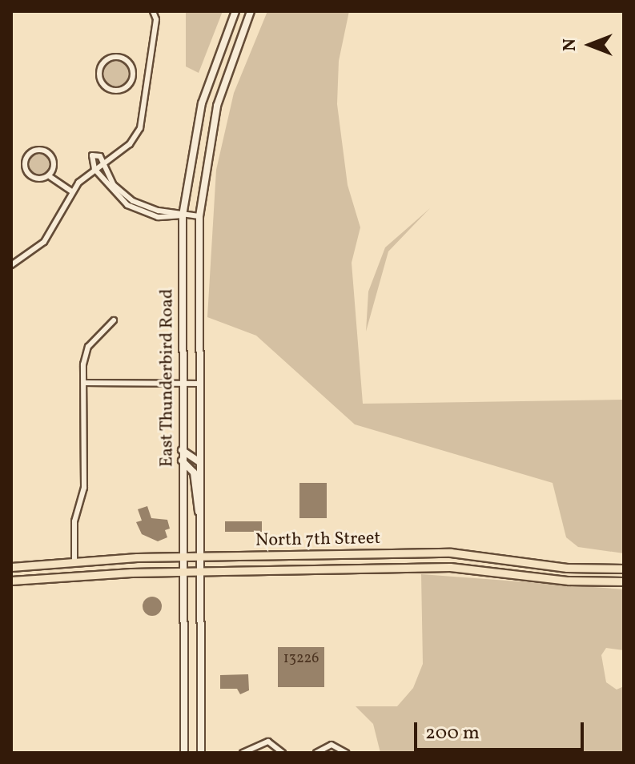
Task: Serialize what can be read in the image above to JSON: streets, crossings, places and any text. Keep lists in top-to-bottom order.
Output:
{
  "streets": {
    "main road": ["East Thunderbird Road", "North 7th Street"]
  },
  "crossings": [
    ["East Thunderbird Road", "North 7th Street"]
  ],
  "house_numbers": ["13226"],
  "scale_bar": "200 m",
  "north": "left"
}
